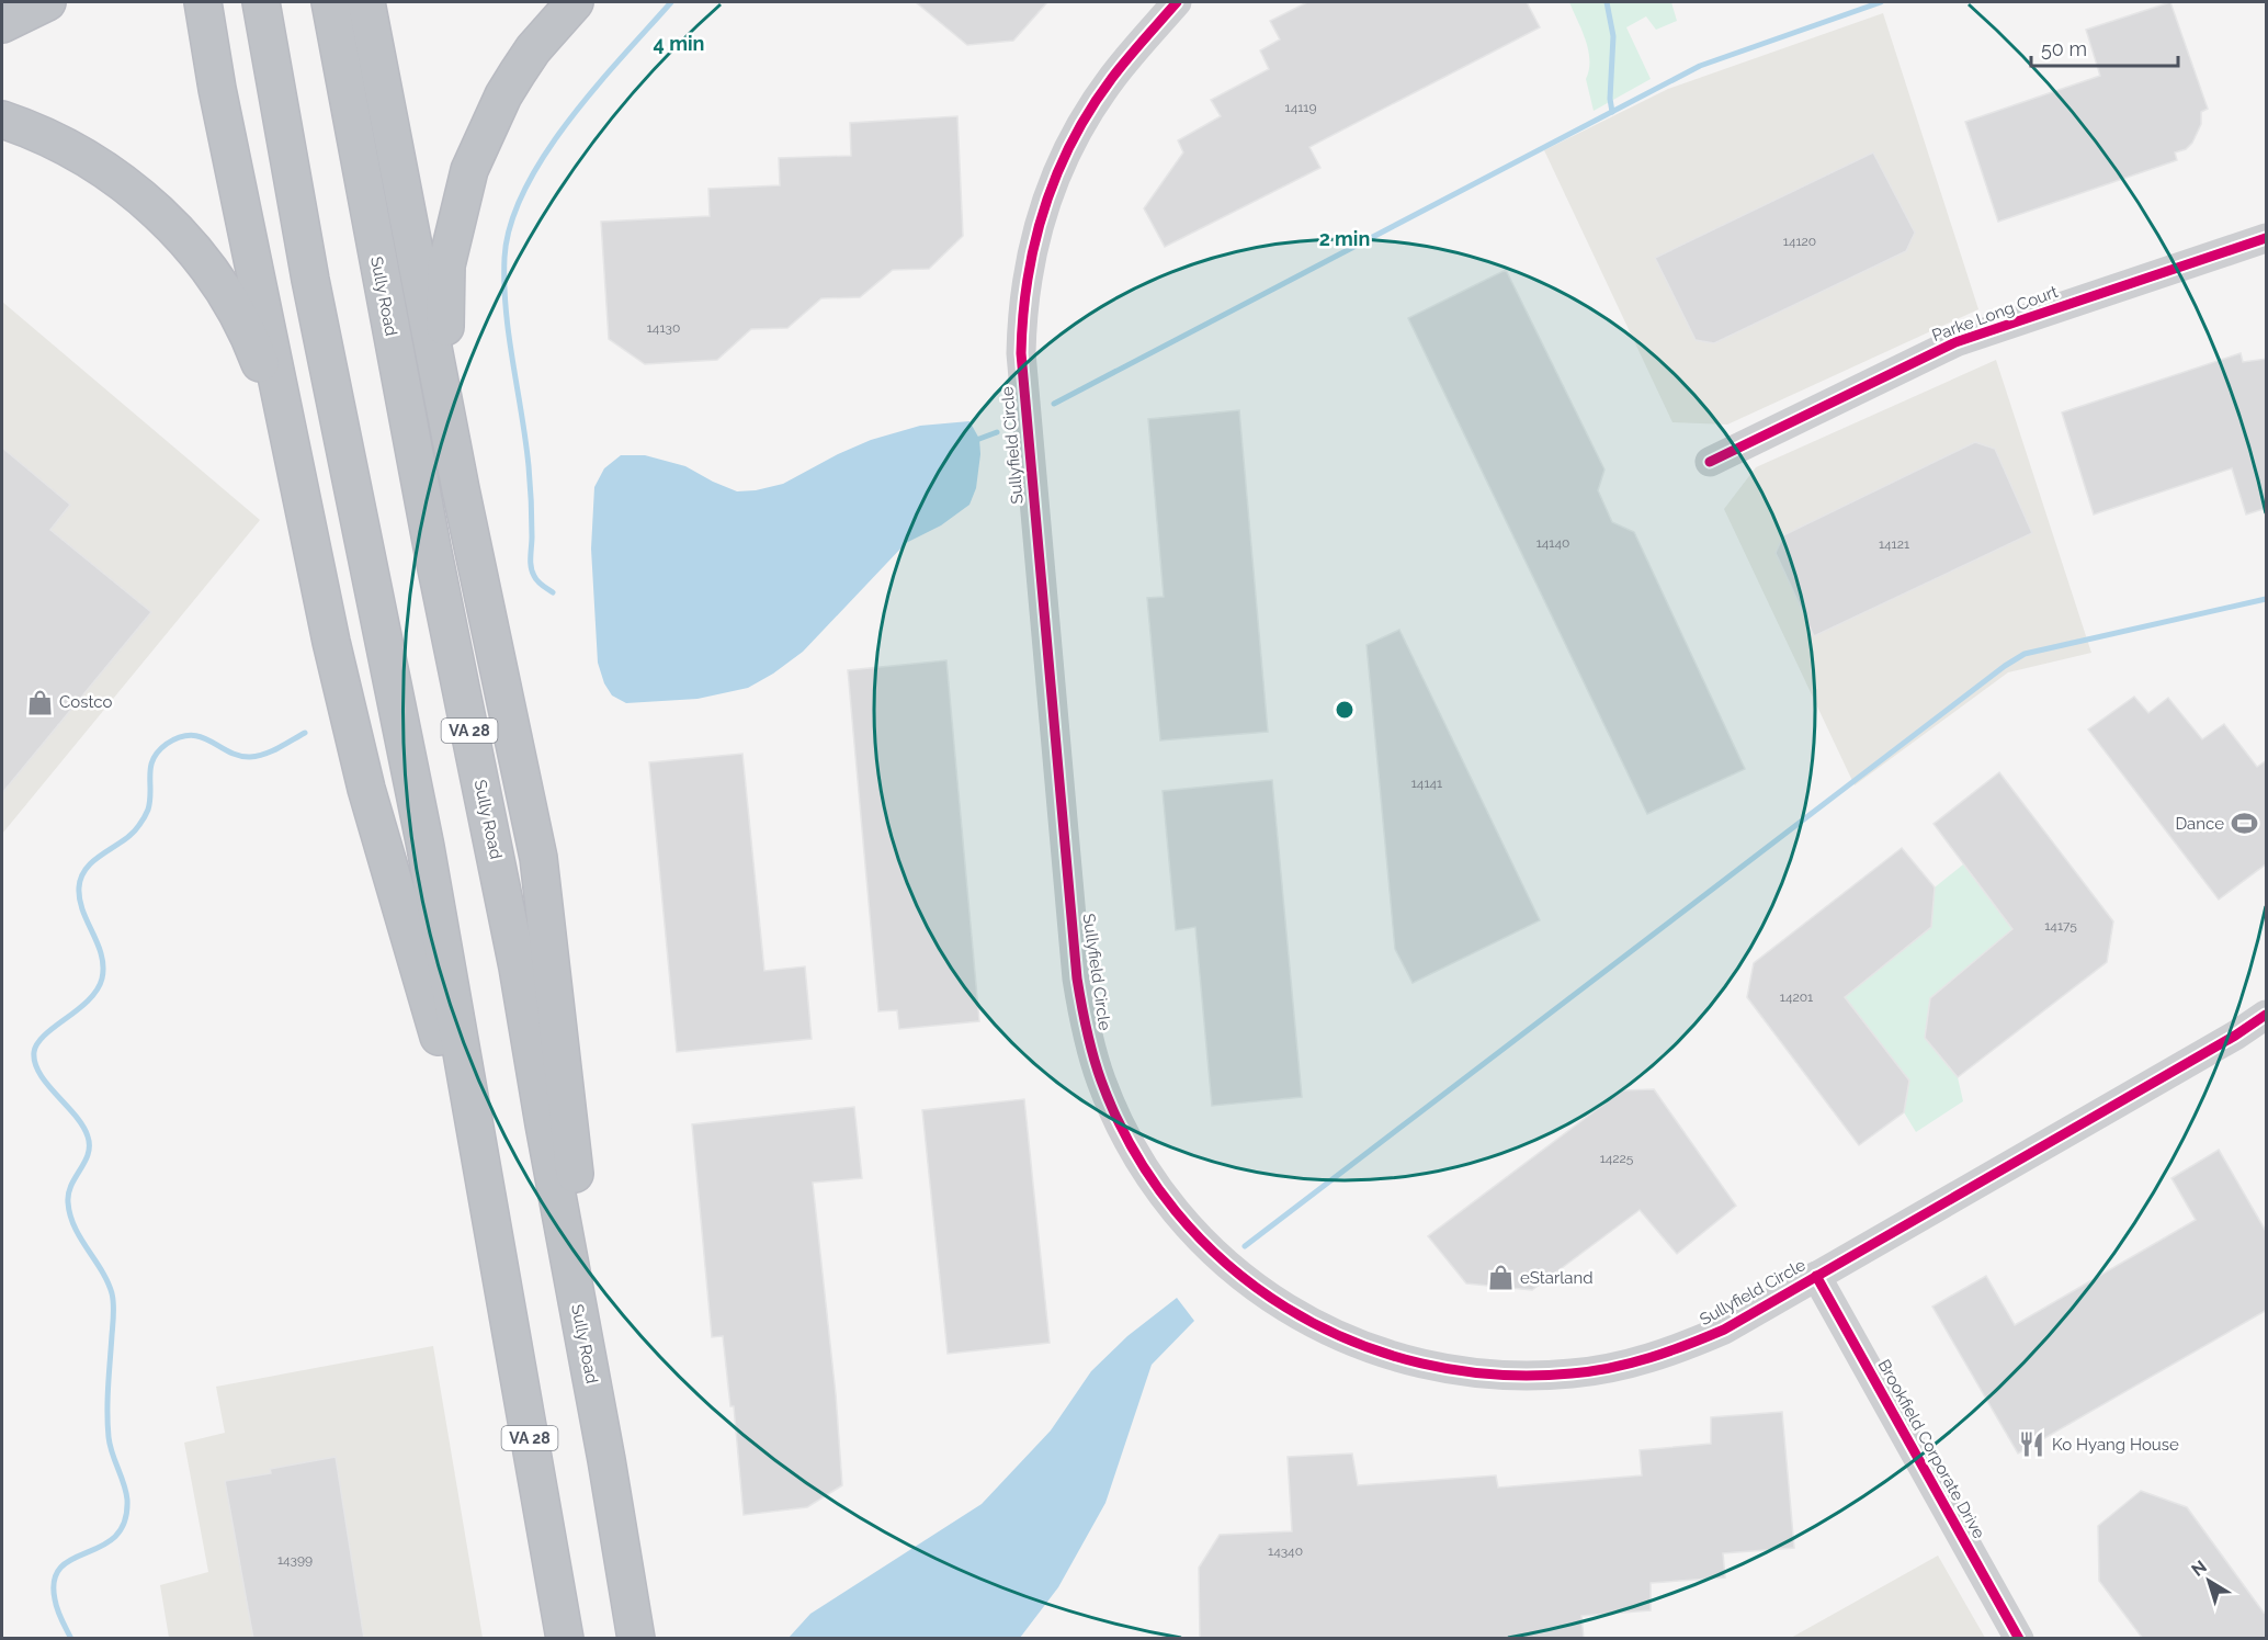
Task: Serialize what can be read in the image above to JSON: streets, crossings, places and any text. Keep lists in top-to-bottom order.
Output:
{
  "streets": {
    "highway": ["Sully Road", "VA 28"],
    "street": ["Parke Long Court", "Sullyfield Circle", "Brookfield Corporate Drive"]
  },
  "crossings": [
    ["Sullyfield Circle", "Brookfield Corporate Drive"]
  ],
  "places": {
    "shop": ["Costco", "eStarland"],
    "sports": ["Dance"],
    "restaurant": ["Ko Hyang House"]
  },
  "house_numbers": [
    "14119",
    "14120",
    "14130",
    "14140",
    "14121",
    "14141",
    "14175",
    "14201",
    "14225",
    "14340",
    "14399"
  ],
  "scale_bar": "50 m",
  "north": "top left",
  "rings": ["4 min", "2 min"]
}
